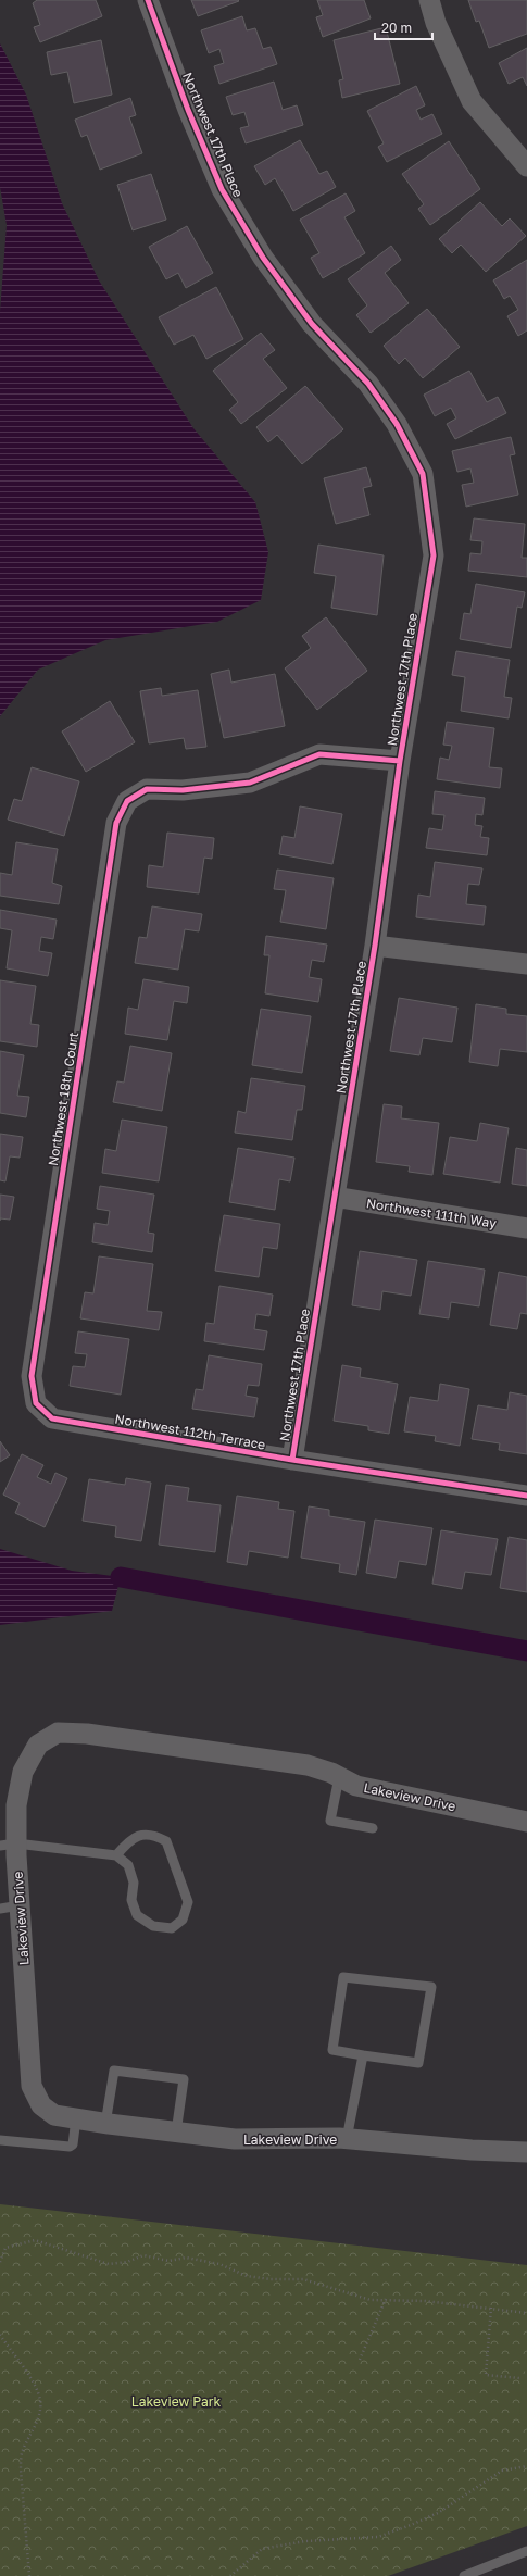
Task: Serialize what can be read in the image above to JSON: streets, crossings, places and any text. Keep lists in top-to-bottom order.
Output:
{
  "streets": {
    "street": [
      "Northwest 17th Place",
      "Northwest 18th Court",
      "Northwest 111th Way",
      "Northwest 112th Terrace",
      "Lakeview Drive"
    ]
  },
  "crossings": [
    ["Northwest 17th Place", "Northwest 18th Court"],
    ["Northwest 17th Place", "Northwest 111th Way"],
    ["Northwest 17th Place", "Northwest 112th Terrace"],
    ["Northwest 18th Court", "Northwest 112th Terrace"]
  ],
  "parks": ["Lakeview Park"],
  "scale_bar": "20 m"
}
